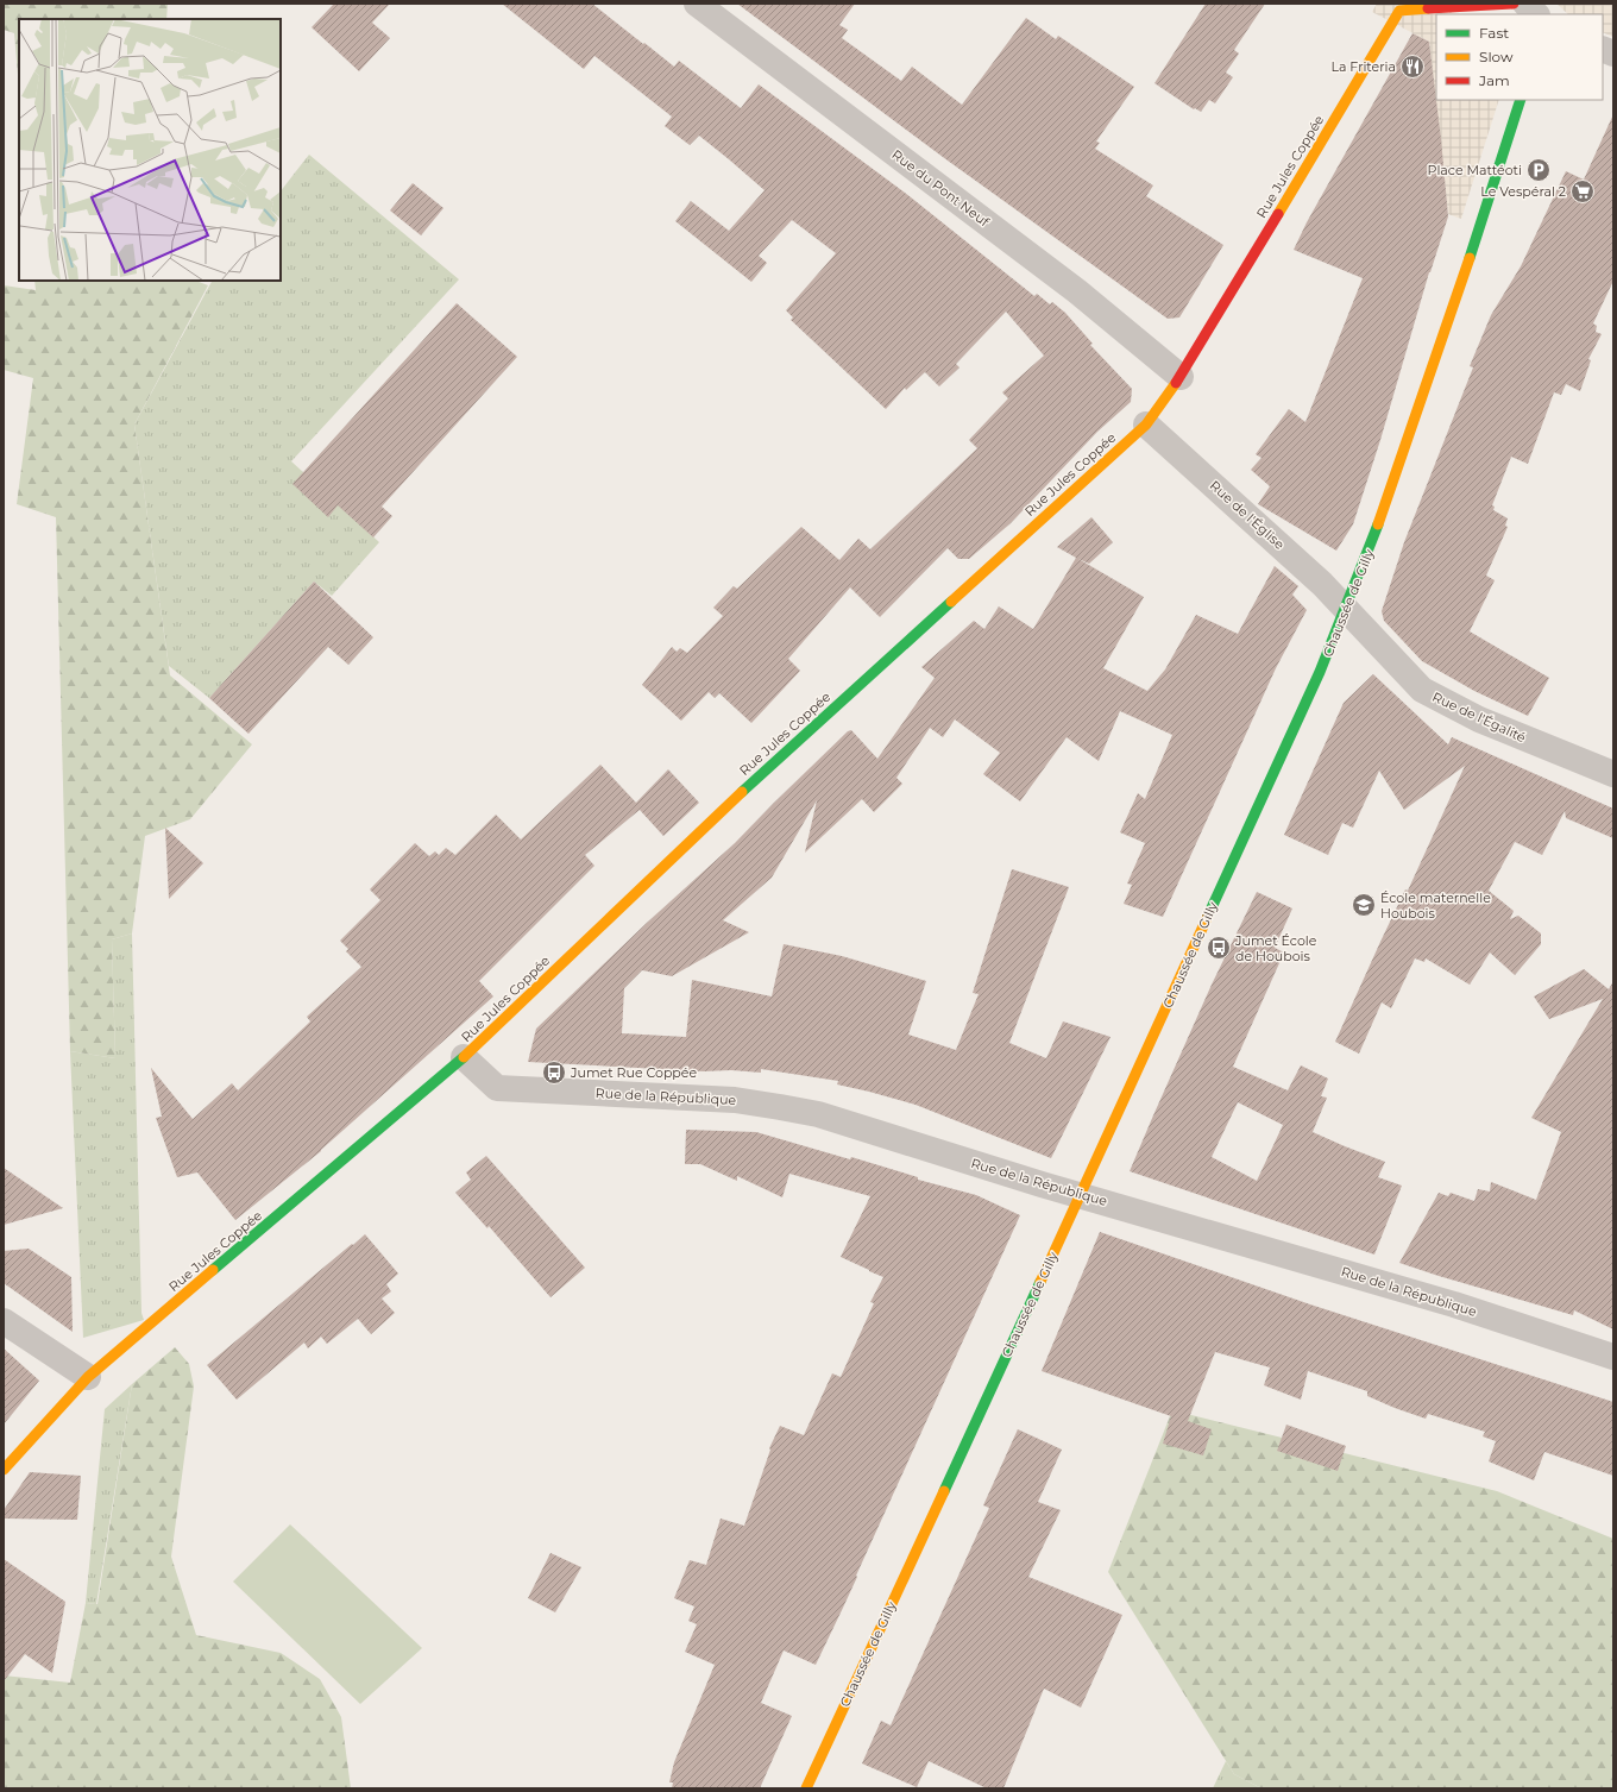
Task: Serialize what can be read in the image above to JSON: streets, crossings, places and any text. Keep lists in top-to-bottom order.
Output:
{
  "streets": {
    "street": [
      "Rue Jules Coppée",
      "Rue du Pont Neuf",
      "Rue de l'Église",
      "Chaussée de Gilly",
      "Rue de l'Égalité",
      "Rue de la République"
    ]
  },
  "crossings": [
    ["Rue Jules Coppée", "Rue du Pont Neuf"],
    ["Rue Jules Coppée", "Rue de l'Église"],
    ["Rue Jules Coppée", "Rue de la République"],
    ["Rue de l'Église", "Chaussée de Gilly"],
    ["Rue de l'Église", "Rue de l'Égalité"],
    ["Chaussée de Gilly", "Rue de l'Égalité"],
    ["Chaussée de Gilly", "Rue de la République"]
  ],
  "places": {
    "restaurant": ["La Friteria"],
    "parking": ["Place Mattéoti"],
    "supermarket": ["Le Vespéral 2"],
    "school or university": ["École maternelle Houbois"],
    "bus stop": ["Jumet École de Houbois", "Jumet Rue Coppée"]
  },
  "legend": ["Fast", "Slow", "Jam"]
}
